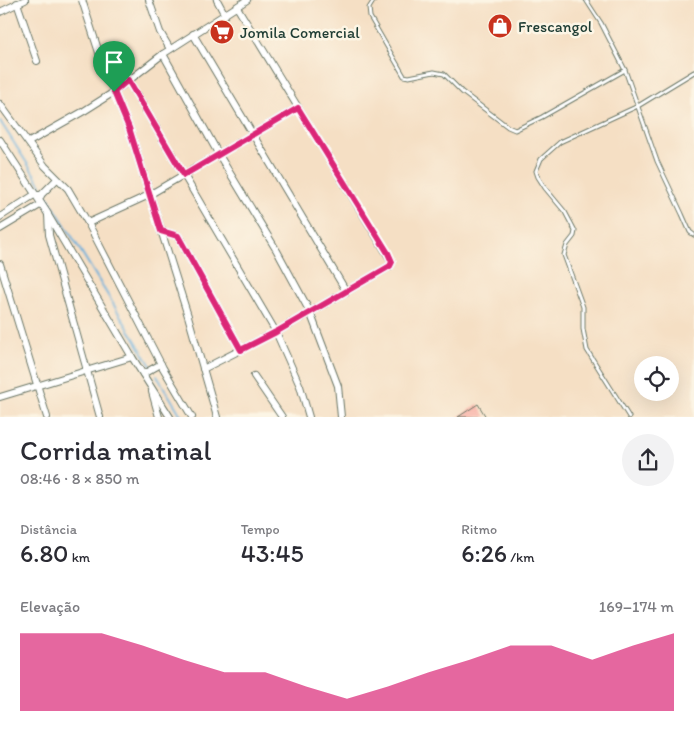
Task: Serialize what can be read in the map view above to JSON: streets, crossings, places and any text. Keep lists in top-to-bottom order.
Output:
{
  "places": {
    "shop": ["Frescangol"],
    "supermarket": ["Jomila Comercial"]
  },
  "page": {
    "heading": ["Corrida matinal", "08:46 · 8 × 850 m"],
    "stats": [
      ["Distância", "6.80 km"],
      ["Tempo", "43:45"],
      ["Ritmo", "6:26 /km"]
    ],
    "chart": ["Elevação", "169–174 m"]
  }
}
